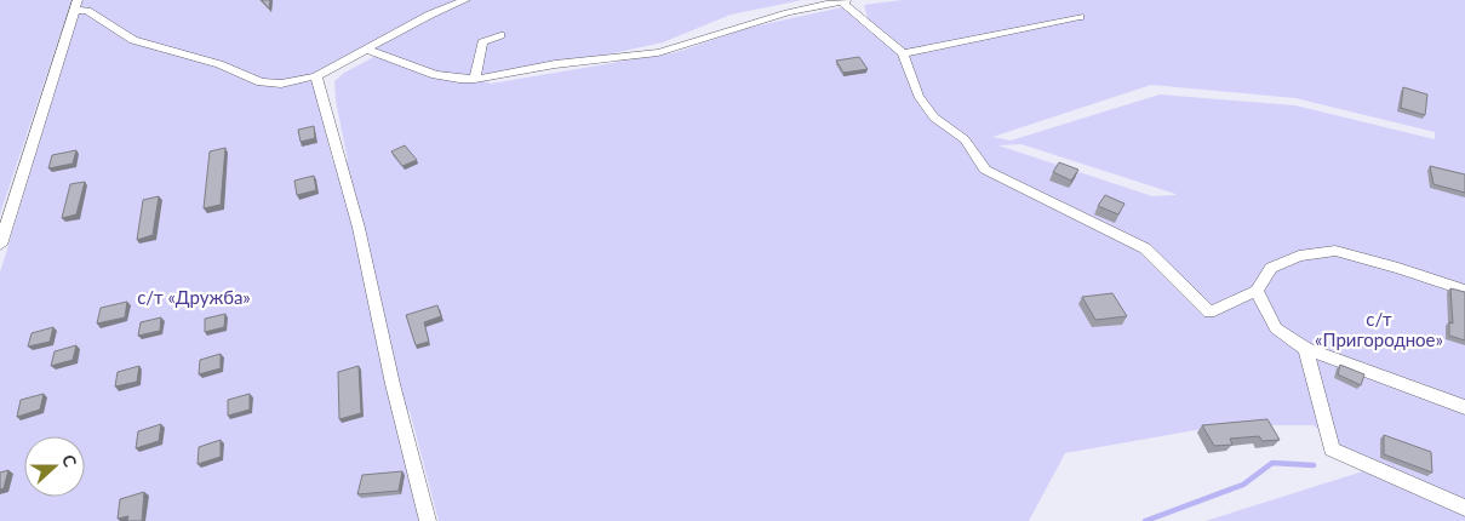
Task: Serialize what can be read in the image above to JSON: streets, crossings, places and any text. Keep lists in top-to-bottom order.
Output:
{
  "parks": ["с/т «Дружба»", "с/т «Пригородное»"],
  "north": "right"
}
